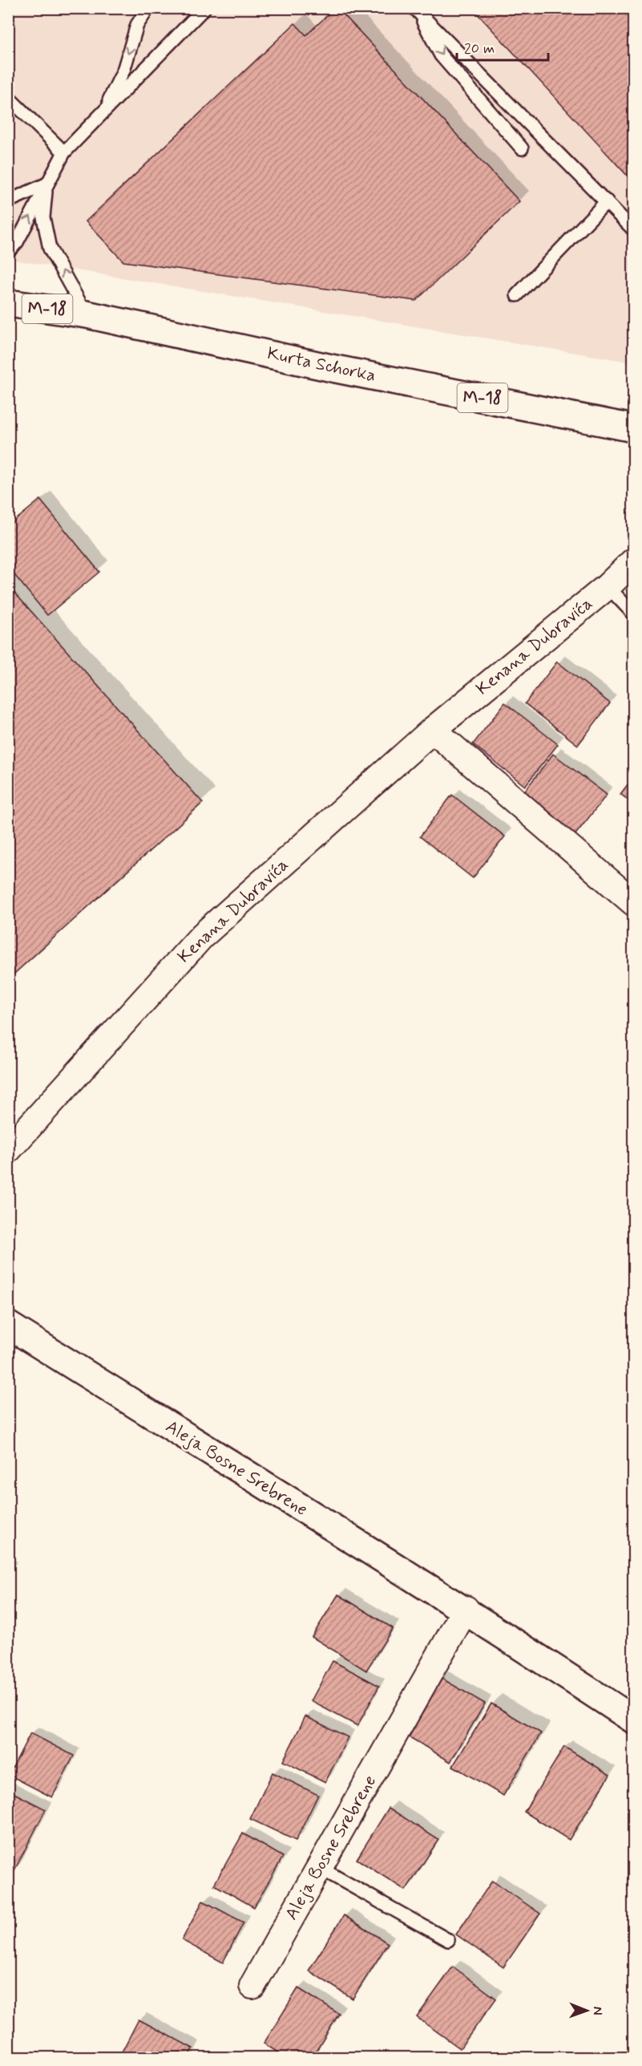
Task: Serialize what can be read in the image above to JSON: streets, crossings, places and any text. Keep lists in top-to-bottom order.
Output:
{
  "streets": {
    "street": [
      "M-18",
      "Kurta Schorka",
      "Kenana Dubravića",
      "Aleja Bosne Srebrene"
    ]
  },
  "scale_bar": "20 m",
  "north": "right"
}
